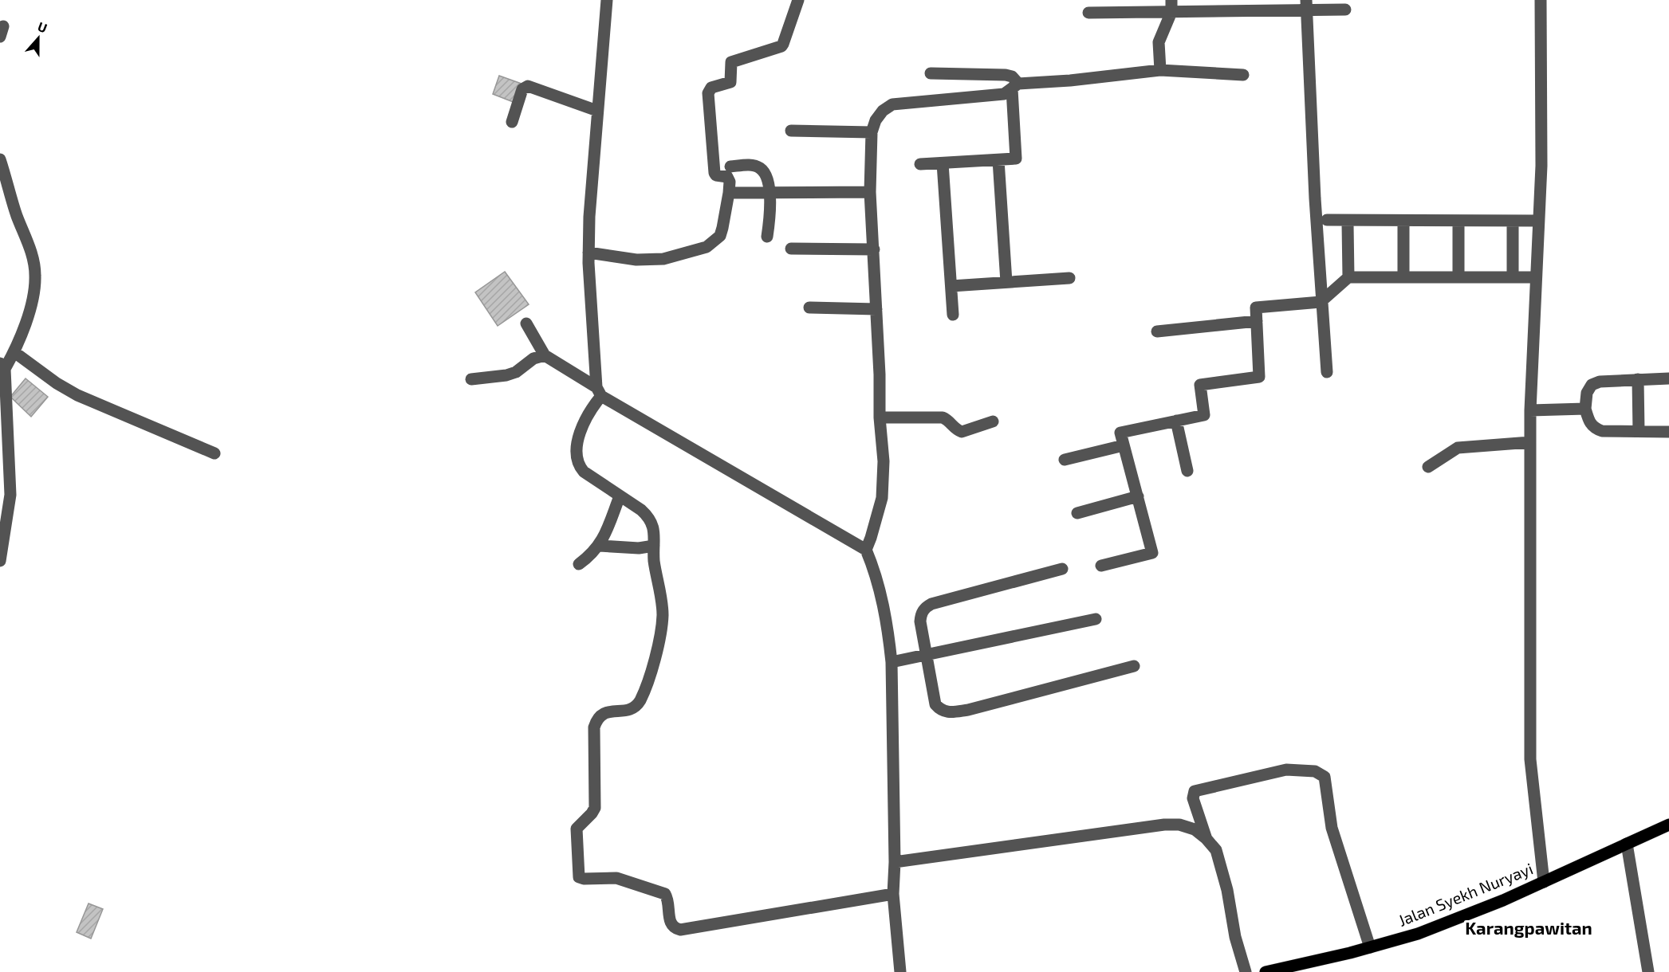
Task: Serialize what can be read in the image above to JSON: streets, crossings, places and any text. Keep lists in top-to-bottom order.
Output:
{
  "streets": {
    "main road": ["Jalan Syekh Nuryayi"]
  },
  "districts": ["Karangpawitan"],
  "north": "top"
}
